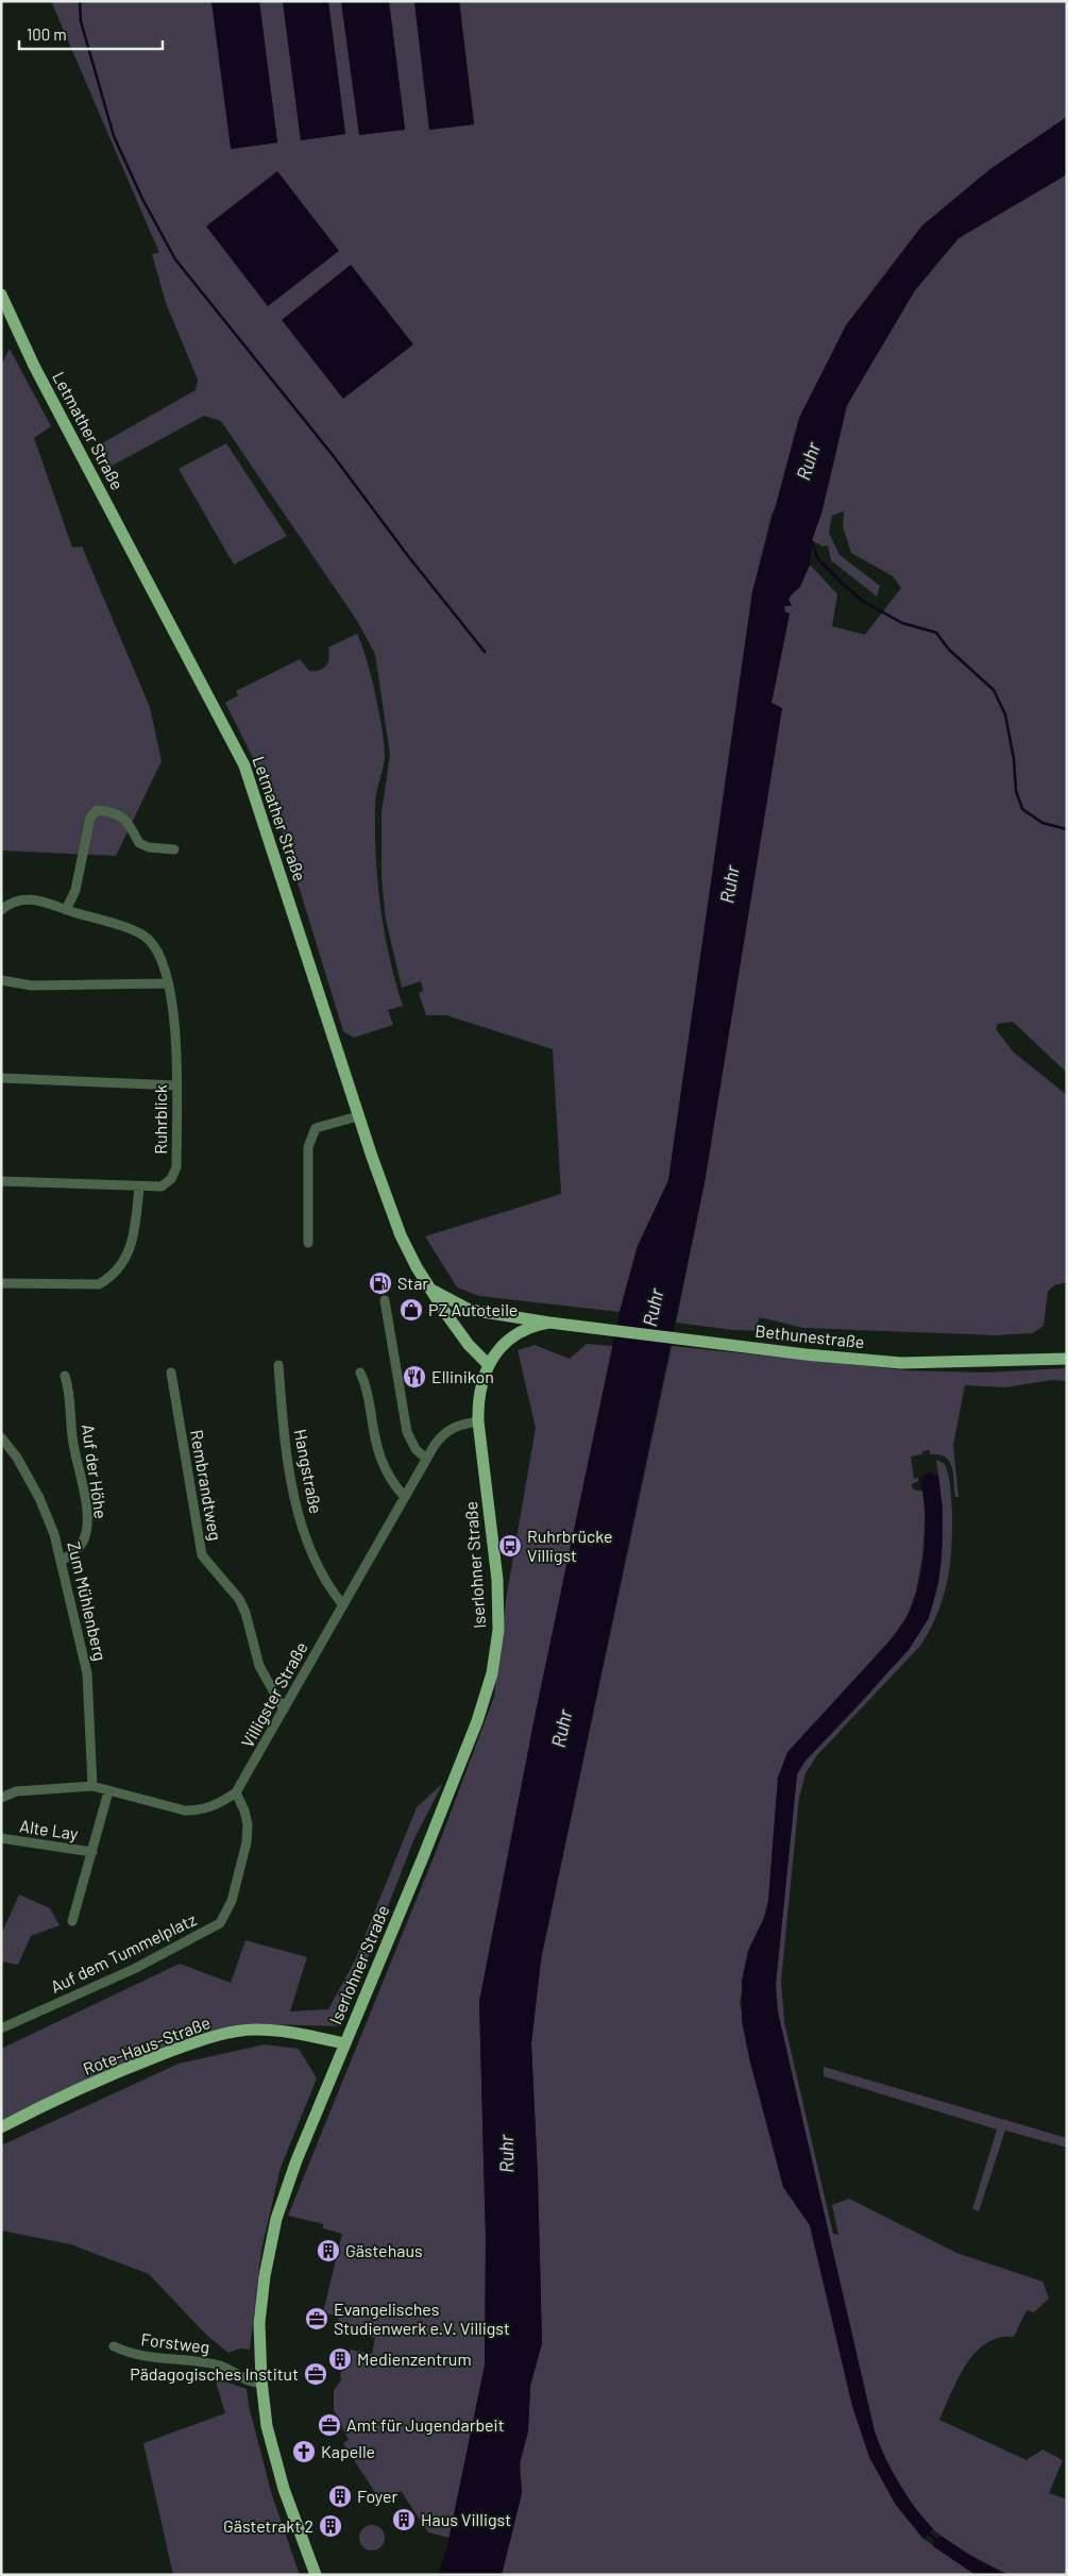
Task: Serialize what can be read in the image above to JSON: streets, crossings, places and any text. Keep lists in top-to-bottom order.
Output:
{
  "streets": {
    "main road": [
      "Letmather Straße",
      "Bethunestraße",
      "Iserlohner Straße",
      "Rote-Haus-Straße"
    ],
    "street": [
      "Ruhrblick",
      "Auf der Höhe",
      "Hangstraße",
      "Rembrandtweg",
      "Zum Mühlenberg",
      "Villigster Straße",
      "Alte Lay",
      "Auf dem Tummelplatz",
      "Forstweg"
    ]
  },
  "crossings": [
    ["Letmather Straße", "Bethunestraße"],
    ["Letmather Straße", "Iserlohner Straße"],
    ["Bethunestraße", "Iserlohner Straße"],
    ["Auf der Höhe", "Zum Mühlenberg"],
    ["Hangstraße", "Villigster Straße"],
    ["Rembrandtweg", "Villigster Straße"],
    ["Iserlohner Straße", "Villigster Straße"],
    ["Iserlohner Straße", "Rote-Haus-Straße"],
    ["Iserlohner Straße", "Forstweg"],
    ["Villigster Straße", "Auf dem Tummelplatz"]
  ],
  "water": ["Ruhr"],
  "places": {
    "fuel station": ["Star"],
    "shop": ["PZ Autoteile"],
    "restaurant": ["Ellinikon"],
    "bus stop": ["Ruhrbrücke Villigst"],
    "building": [
      "Gästehaus",
      "Medienzentrum",
      "Foyer",
      "Haus Villigst",
      "Gästetrakt 2"
    ],
    "office": ["Evangelisches Studienwerk e.V. Villigst", "Pädagogisches Institut", "Amt für Jugendarbeit"],
    "church": ["Kapelle"]
  },
  "scale_bar": "100 m"
}
